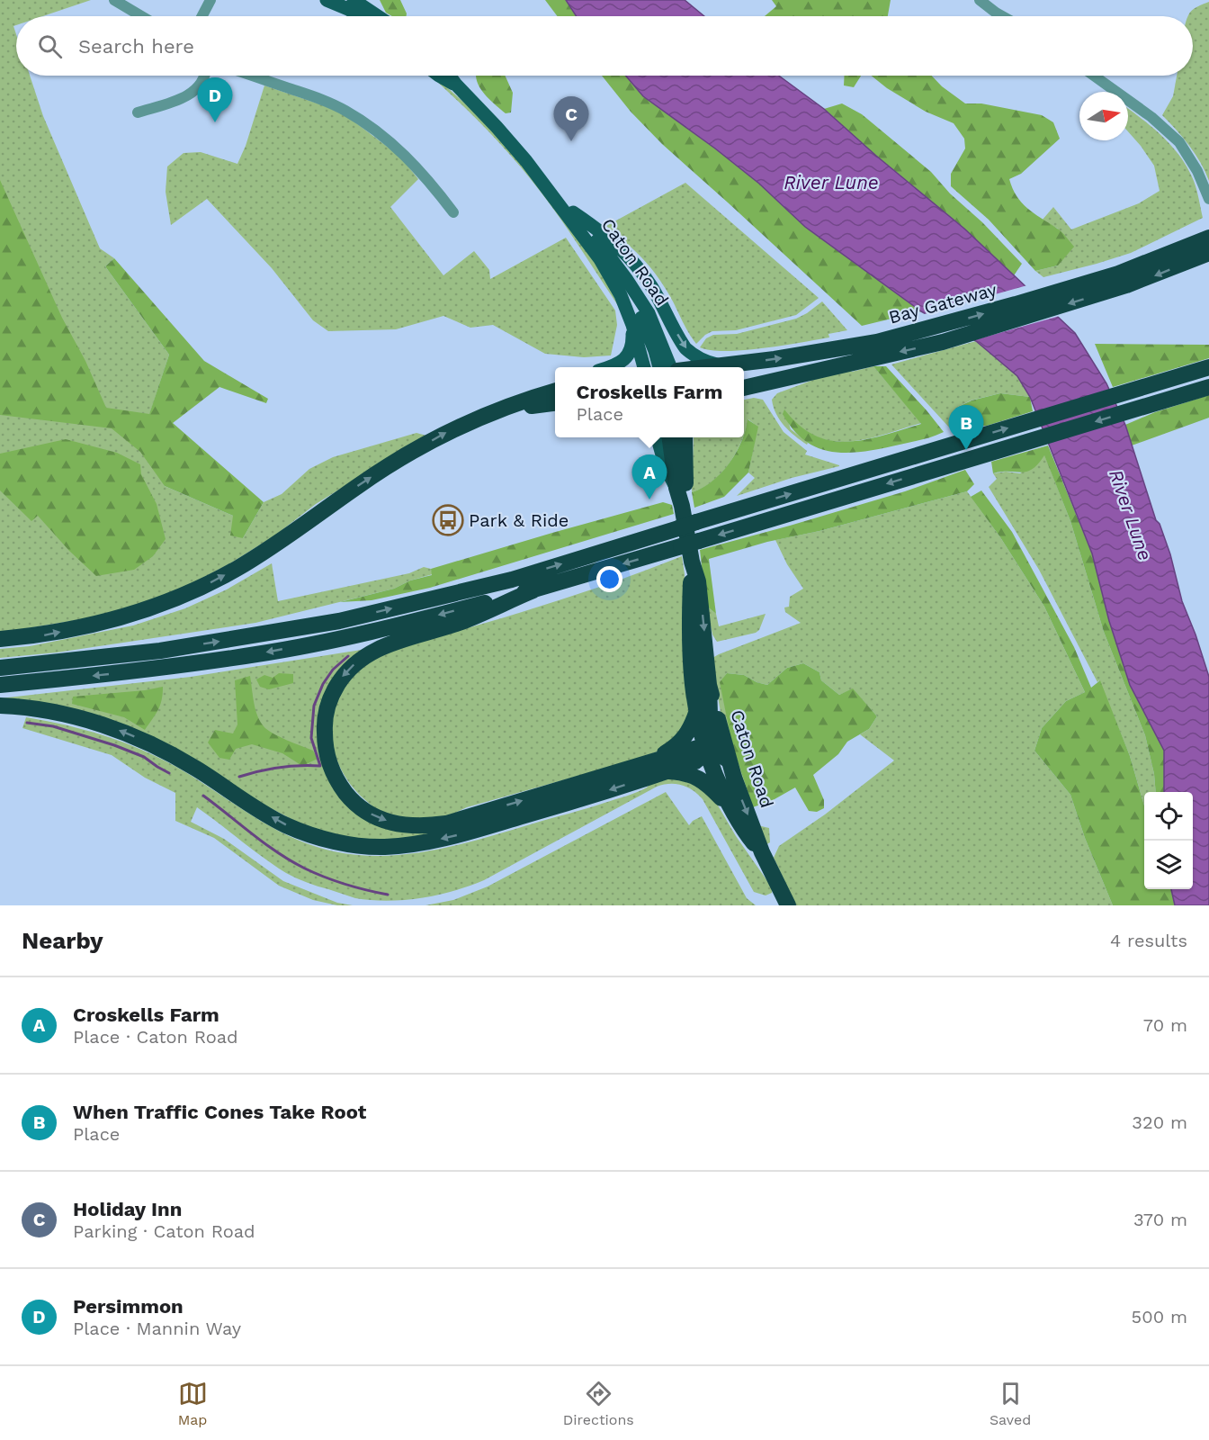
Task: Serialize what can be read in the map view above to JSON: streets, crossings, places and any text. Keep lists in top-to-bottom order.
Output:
{
  "streets": {
    "highway": ["Caton Road", "Bay Gateway"]
  },
  "water": ["River Lune"],
  "places": {
    "bus stop": ["Park & Ride"]
  },
  "north": "right",
  "page": {
    "search": "Search here",
    "pins": [
      "D",
      "C",
      "B",
      "A"
    ],
    "popup": ["Croskells Farm", "Place"],
    "heading": ["Nearby", "4 results"],
    "list": [
      {
        "mark": "A",
        "name": "Croskells Farm",
        "note": "Place · Caton Road",
        "value": "70 m"
      },
      {
        "mark": "B",
        "name": "When Traffic Cones Take Root",
        "note": "Place",
        "value": "320 m"
      },
      {
        "mark": "C",
        "name": "Holiday Inn",
        "note": "Parking · Caton Road",
        "value": "370 m"
      },
      {
        "mark": "D",
        "name": "Persimmon",
        "note": "Place · Mannin Way",
        "value": "500 m"
      }
    ],
    "nav": ["Map", "Directions", "Saved"]
  }
}
